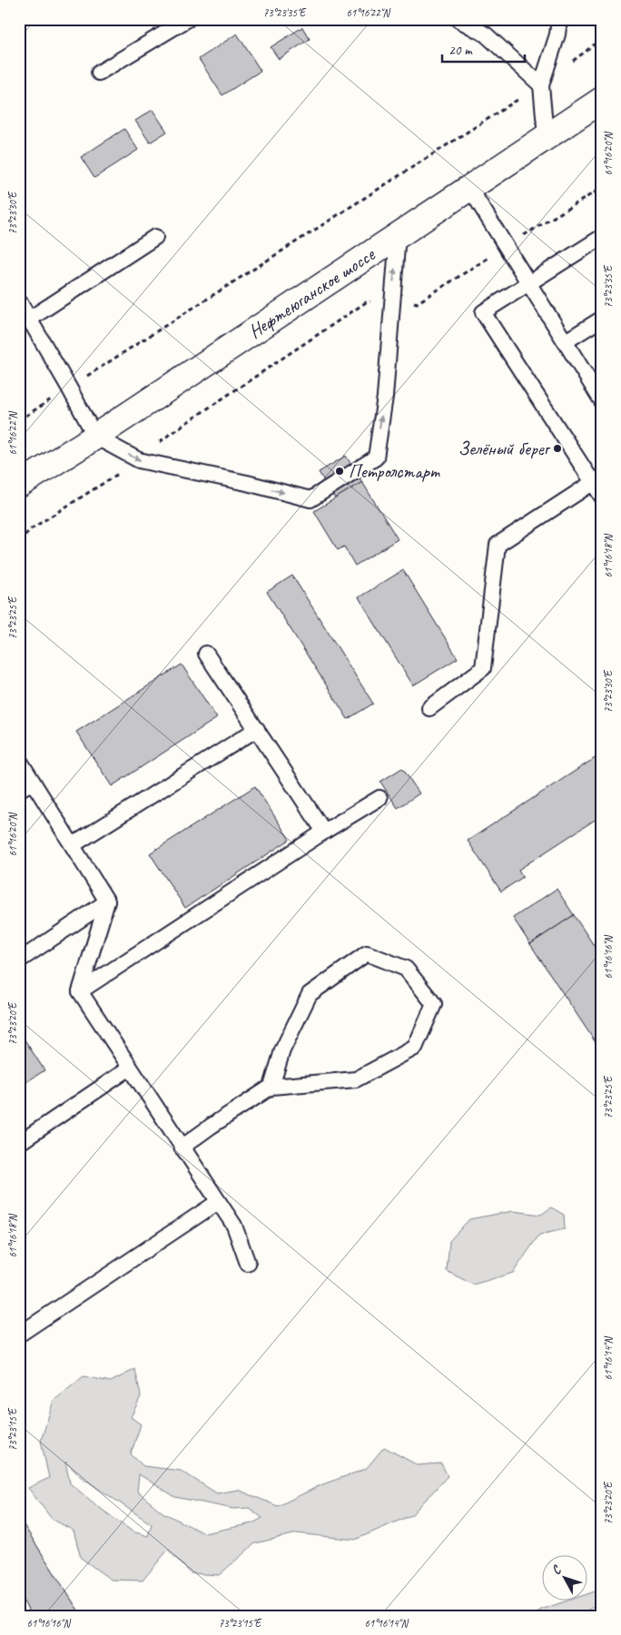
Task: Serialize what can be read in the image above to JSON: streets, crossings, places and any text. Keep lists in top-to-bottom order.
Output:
{
  "streets": {
    "main road": ["Нефтеюганское шоссе"]
  },
  "places": ["Зелёный берег", "Петролстарт"],
  "scale_bar": "20 m",
  "north": "top left",
  "coordinates": [
    "73°23'35\"E",
    "61°16'22\"N",
    "61°16'20\"N",
    "73°23'30\"E",
    "61°16'18\"N",
    "73°23'25\"E",
    "61°16'16\"N",
    "73°23'20\"E",
    "61°16'14\"N",
    "73°23'15\"E"
  ]
}
